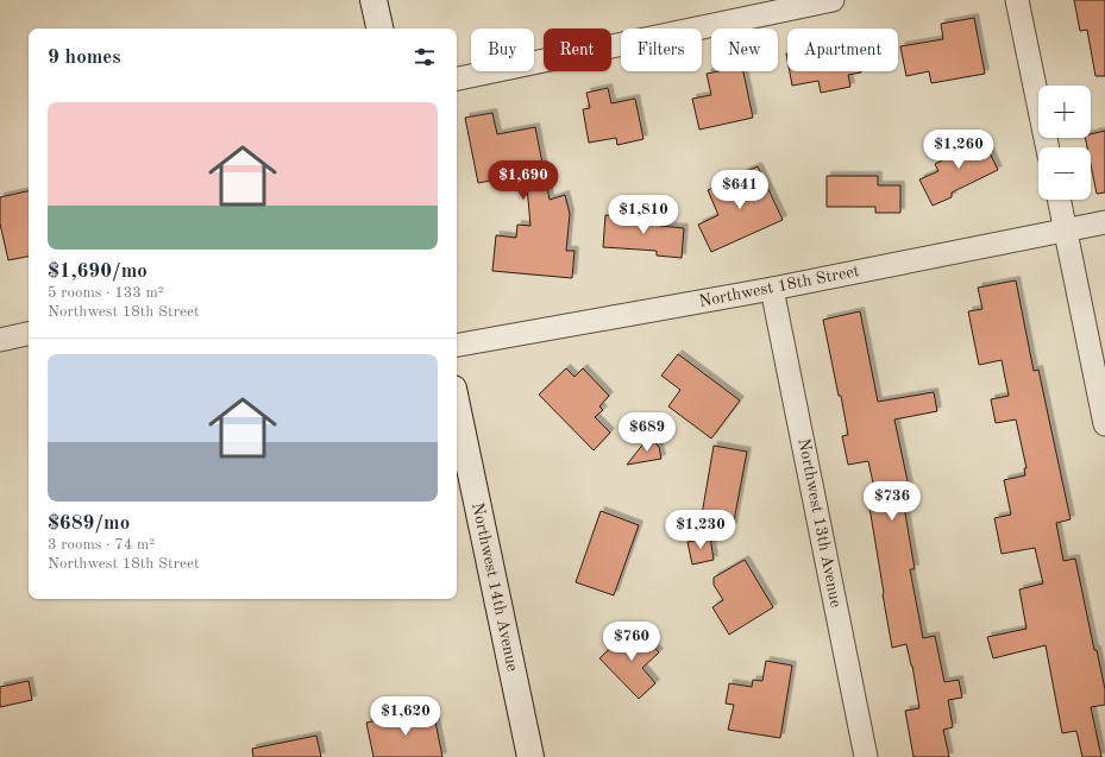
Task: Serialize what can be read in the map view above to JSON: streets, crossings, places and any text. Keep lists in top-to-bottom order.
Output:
{
  "streets": {
    "street": ["Northwest 18th Street", "Northwest 13th Avenue", "Northwest 14th Avenue"]
  },
  "crossings": [
    ["Northwest 18th Street", "Northwest 13th Avenue"]
  ],
  "page": {
    "chip": [
      "Buy",
      "Rent",
      "Filters",
      "New",
      "Apartment"
    ],
    "heading": "9 homes",
    "map_buttons": ["+", "−"],
    "list": [
      {
        "name": "$1,690/mo",
        "note": "5 rooms · 133 m² · Northwest 18th Street"
      },
      {
        "name": "$689/mo",
        "note": "3 rooms · 74 m² · Northwest 18th Street"
      }
    ],
    "price": [
      "$1,260",
      "$1,690",
      "$641",
      "$1,810",
      "$689",
      "$736",
      "$1,230",
      "$760",
      "$1,620"
    ]
  }
}
